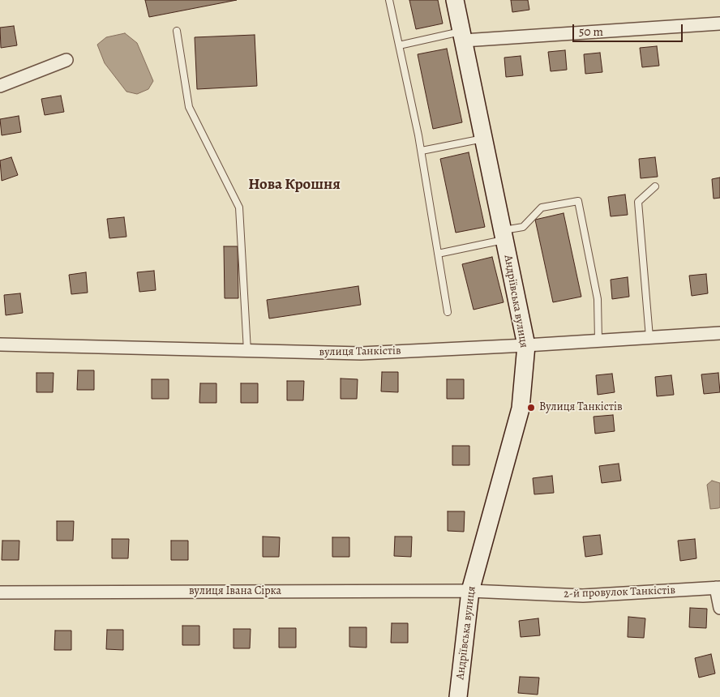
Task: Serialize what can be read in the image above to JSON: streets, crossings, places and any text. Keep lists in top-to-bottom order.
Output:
{
  "streets": {
    "street": [
      "Андріївська вулиця",
      "вулиця Танкістів",
      "вулиця Івана Сірка",
      "2-й провулок Танкістів"
    ]
  },
  "crossings": [
    ["Андріївська вулиця", "вулиця Танкістів"],
    ["Андріївська вулиця", "вулиця Івана Сірка"],
    ["Андріївська вулиця", "2-й провулок Танкістів"],
    ["вулиця Івана Сірка", "2-й провулок Танкістів"]
  ],
  "districts": ["Нова Крошня"],
  "places": ["Вулиця Танкістів"],
  "scale_bar": "50 m"
}
